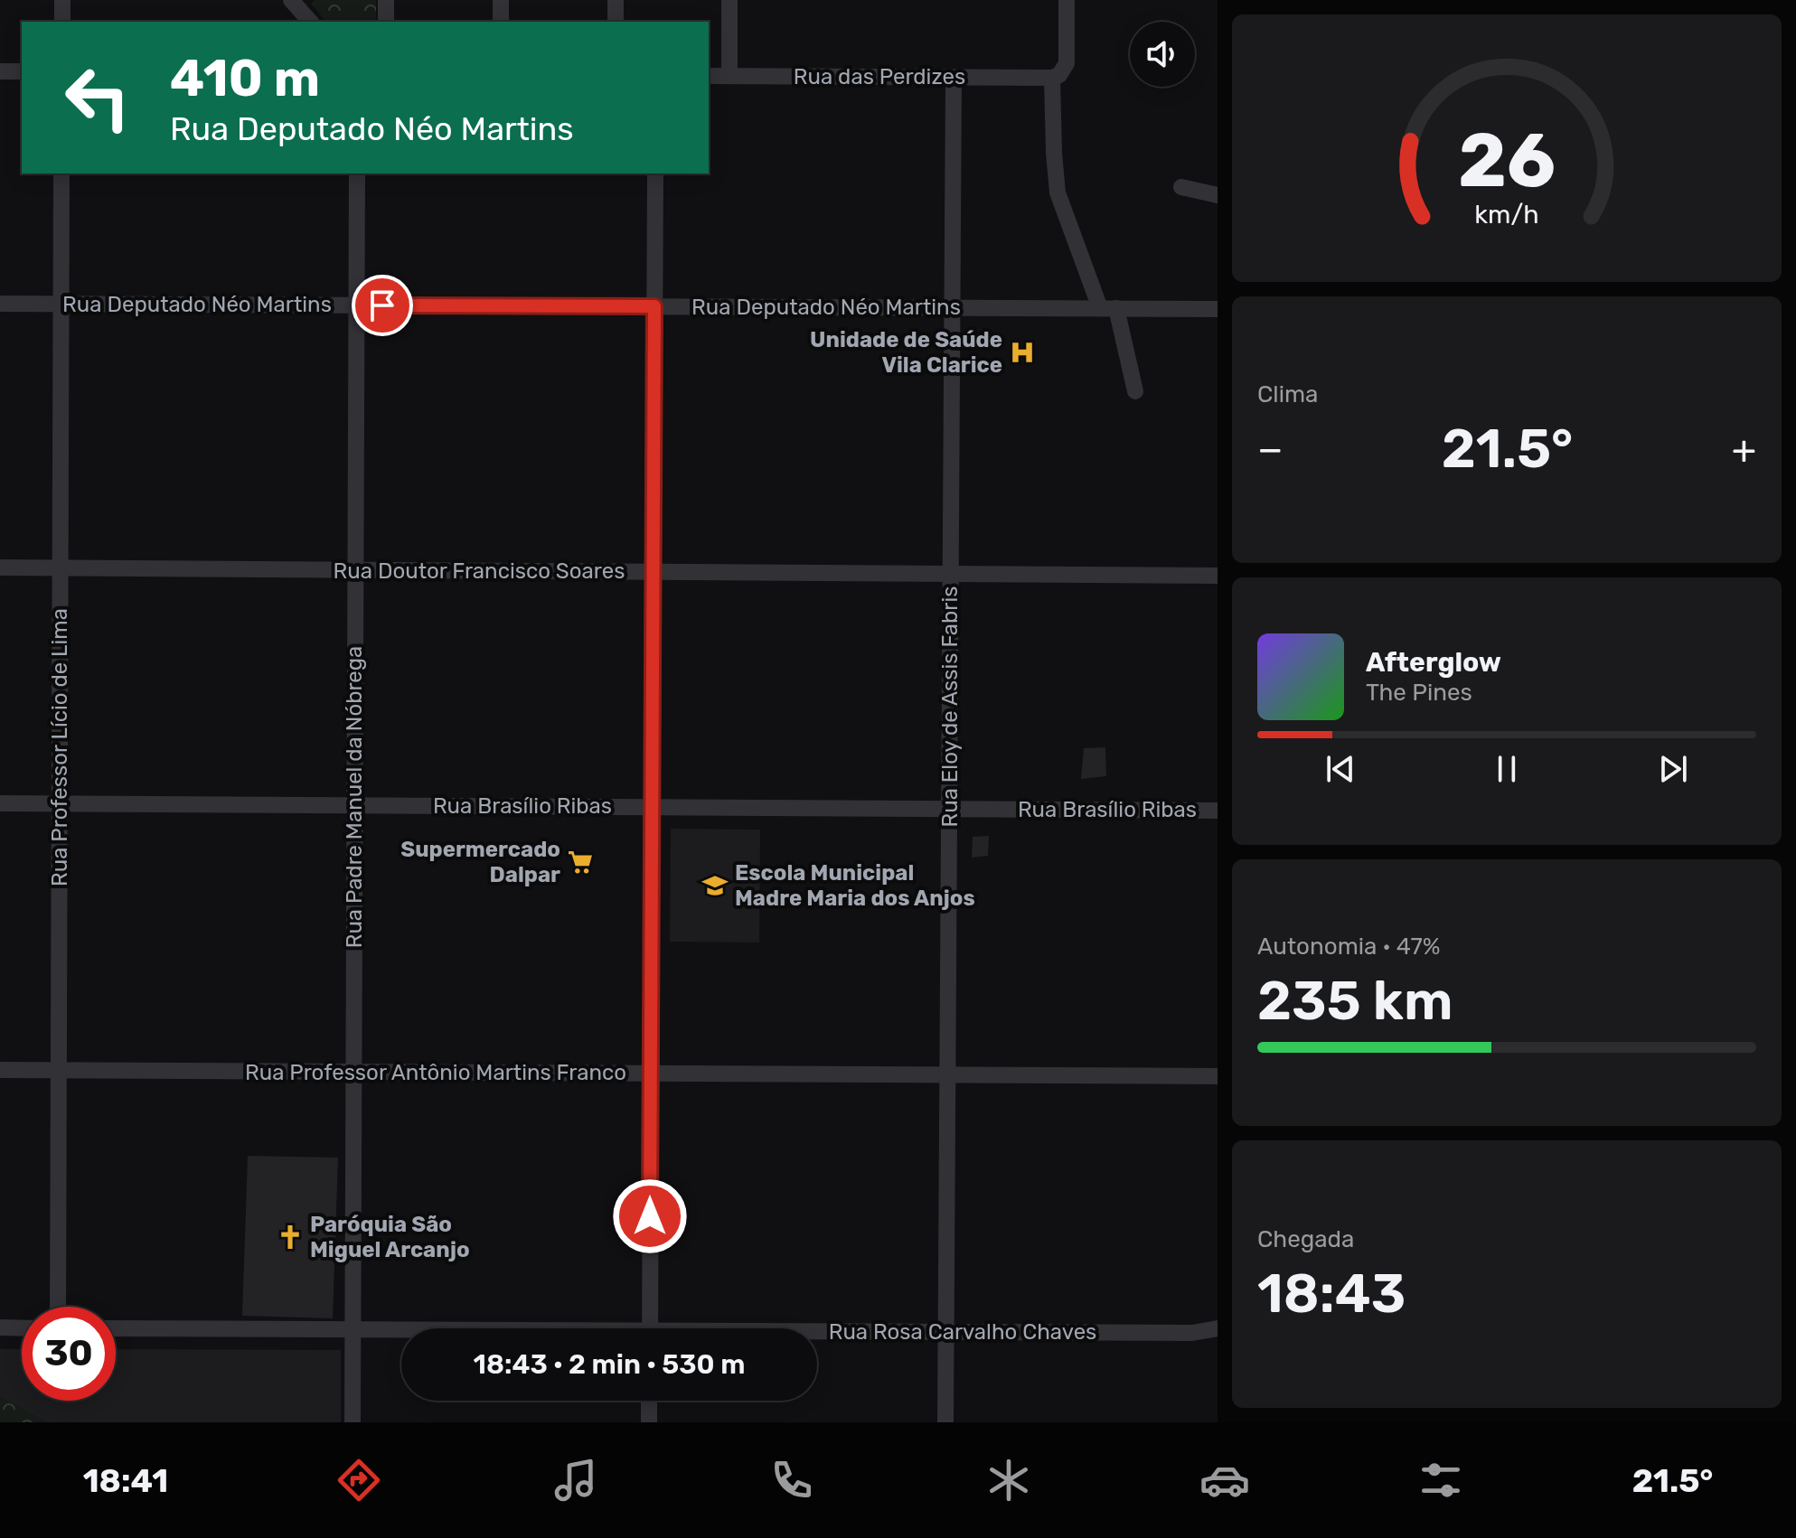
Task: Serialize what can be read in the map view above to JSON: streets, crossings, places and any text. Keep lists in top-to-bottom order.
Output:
{
  "streets": {
    "street": [
      "Rua das Perdizes",
      "Rua Deputado Néo Martins",
      "Rua Doutor Francisco Soares",
      "Rua Eloy de Assis Fabris",
      "Rua Professor Lício de Lima",
      "Rua Padre Manuel da Nóbrega",
      "Rua Brasílio Ribas",
      "Rua Professor Antônio Martins Franco",
      "Rua Rosa Carvalho Chaves"
    ]
  },
  "crossings": [
    ["Rua das Perdizes", "Rua Eloy de Assis Fabris"],
    ["Rua Deputado Néo Martins", "Rua Eloy de Assis Fabris"],
    ["Rua Deputado Néo Martins", "Rua Professor Lício de Lima"],
    ["Rua Deputado Néo Martins", "Rua Padre Manuel da Nóbrega"],
    ["Rua Doutor Francisco Soares", "Rua Eloy de Assis Fabris"],
    ["Rua Doutor Francisco Soares", "Rua Professor Lício de Lima"],
    ["Rua Doutor Francisco Soares", "Rua Padre Manuel da Nóbrega"],
    ["Rua Eloy de Assis Fabris", "Rua Brasílio Ribas"],
    ["Rua Eloy de Assis Fabris", "Rua Professor Antônio Martins Franco"],
    ["Rua Eloy de Assis Fabris", "Rua Rosa Carvalho Chaves"],
    ["Rua Professor Lício de Lima", "Rua Brasílio Ribas"],
    ["Rua Professor Lício de Lima", "Rua Professor Antônio Martins Franco"],
    ["Rua Padre Manuel da Nóbrega", "Rua Brasílio Ribas"],
    ["Rua Padre Manuel da Nóbrega", "Rua Professor Antônio Martins Franco"],
    ["Rua Padre Manuel da Nóbrega", "Rua Rosa Carvalho Chaves"]
  ],
  "places": {
    "hospital": ["Unidade de Saúde Vila Clarice"],
    "supermarket": ["Supermercado Dalpar"],
    "school or university": ["Escola Municipal Madre Maria dos Anjos"],
    "church": ["Paróquia São Miguel Arcanjo"]
  },
  "page": {
    "turn": ["410 m", "Rua Deputado Néo Martins"],
    "tile": [
      "Clima",
      ["Autonomia · 47%", "235 km"],
      ["Chegada", "18:43"]
    ],
    "heat": ["−", "21.5°", "+"],
    "song": ["Afterglow", "The Pines"],
    "limit": "30",
    "trip": "18:43 · 2 min · 530 m",
    "tabs": ["18:41", "21.5°"],
    "gauge": ["26", "km/h"]
  }
}
